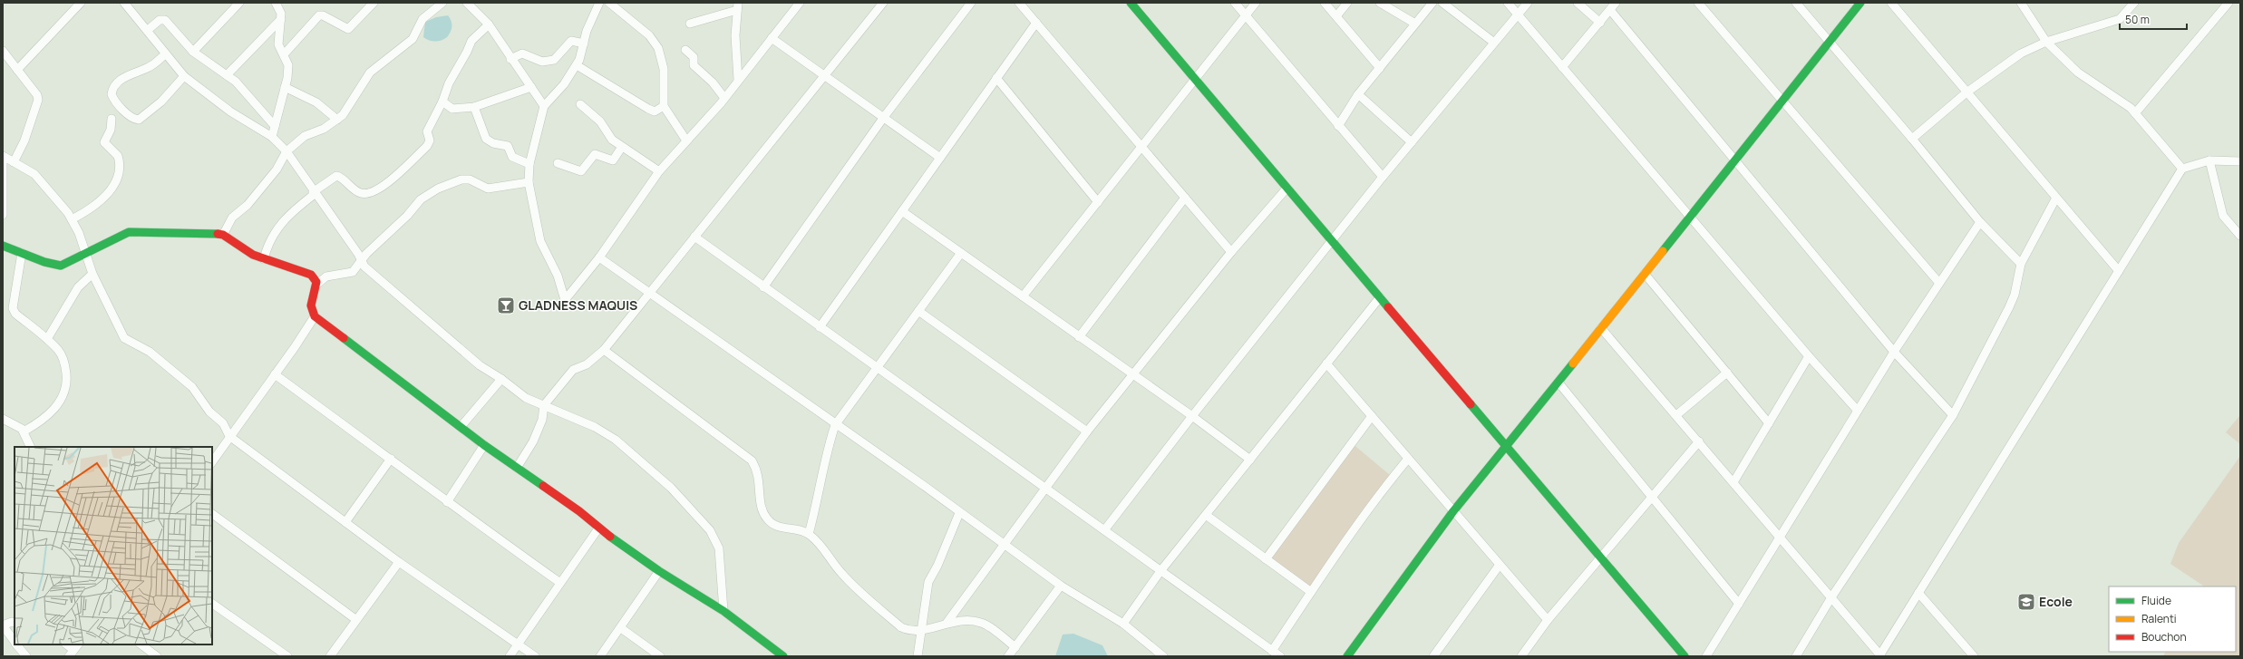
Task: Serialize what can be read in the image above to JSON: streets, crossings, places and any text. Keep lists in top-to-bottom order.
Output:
{
  "places": {
    "bar": ["GLADNESS MAQUIS"],
    "school or university": ["Ecole"]
  },
  "legend": ["Fluide", "Ralenti", "Bouchon"],
  "scale_bar": "50 m"
}
